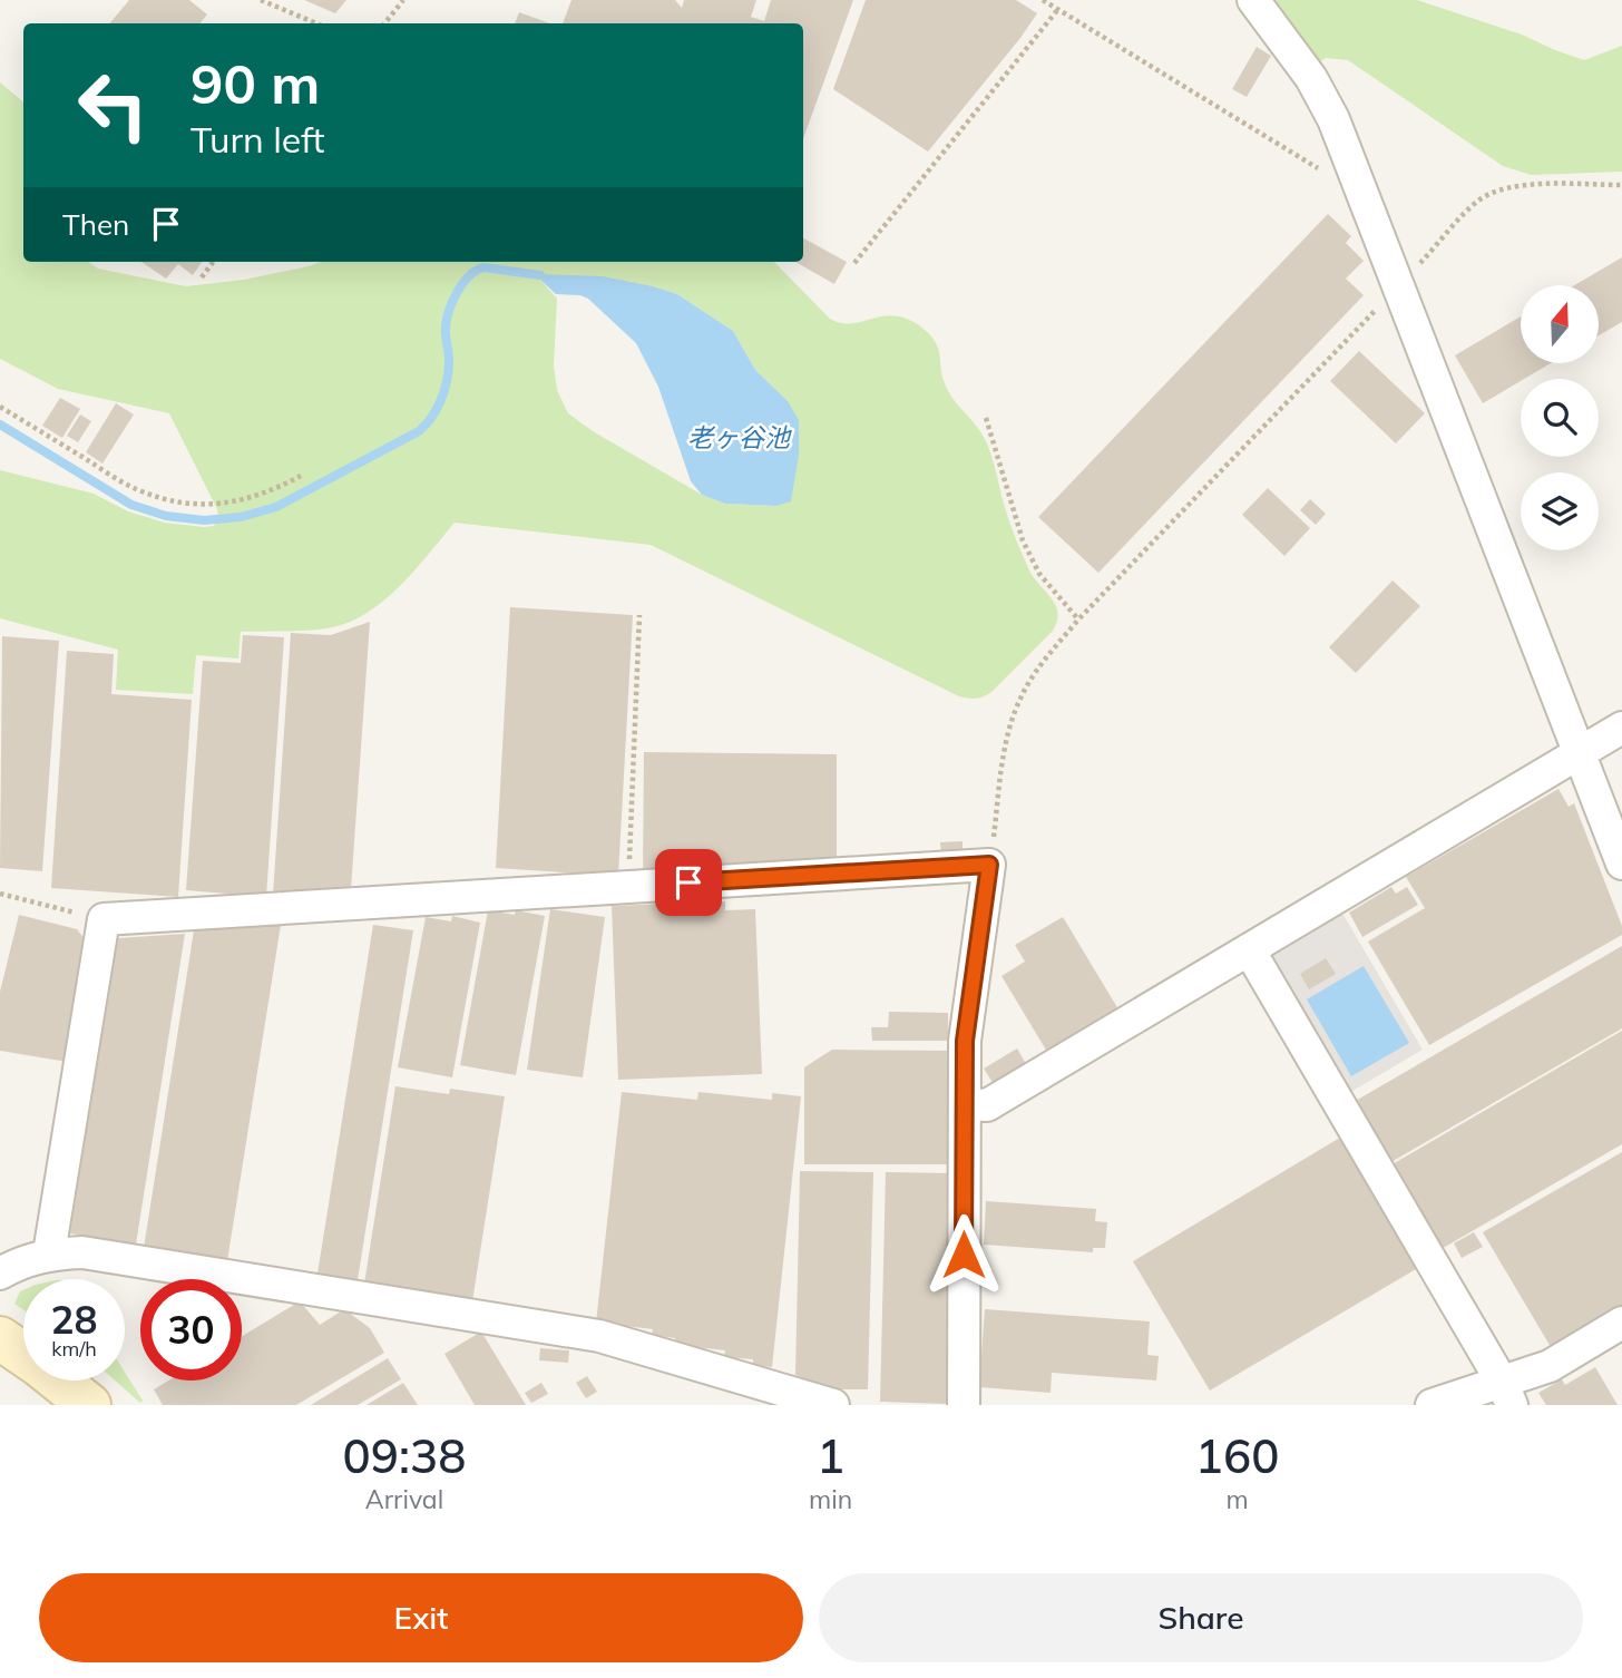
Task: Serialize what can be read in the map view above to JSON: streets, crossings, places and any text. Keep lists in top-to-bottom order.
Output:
{
  "water": ["老ヶ谷池"],
  "north": "top",
  "page": {
    "turn": ["90 m", "Turn left"],
    "then": "Then",
    "speed": "28 km/h",
    "limit": "30",
    "eta": [
      "09:38",
      "Arrival",
      "1",
      "min",
      "160",
      "m"
    ],
    "buttons": ["Exit", "Share"]
  }
}
